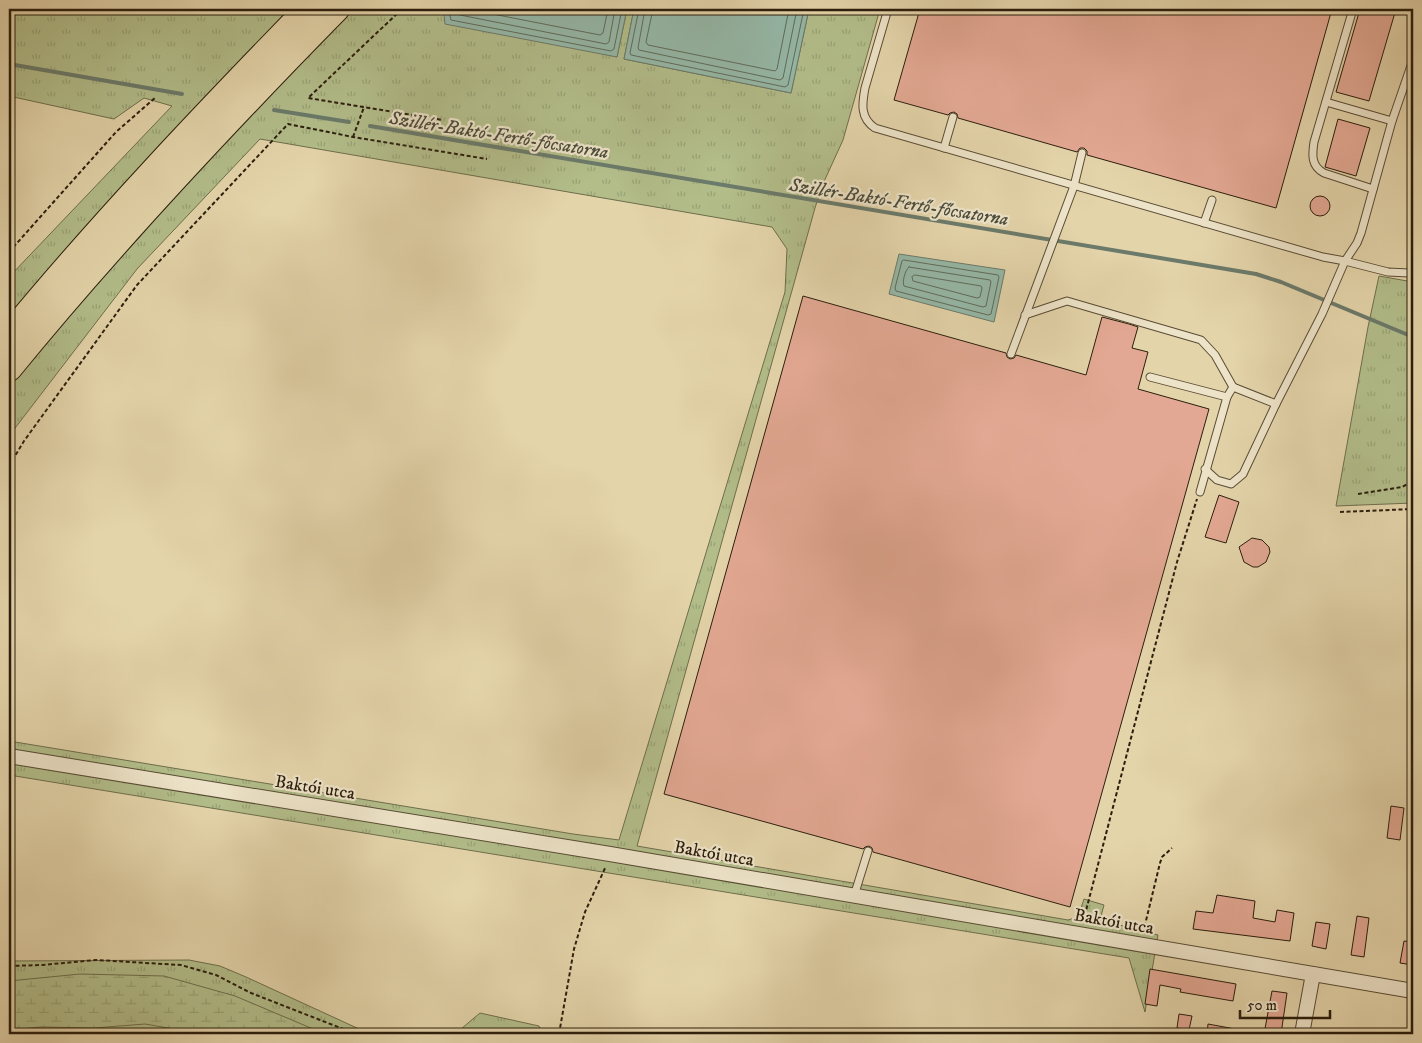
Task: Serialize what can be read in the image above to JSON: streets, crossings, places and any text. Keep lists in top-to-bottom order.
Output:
{
  "streets": {
    "street": ["Baktói utca"]
  },
  "water": ["Szillér-Baktó-Fertő-főcsatorna"],
  "scale_bar": "50 m"
}
